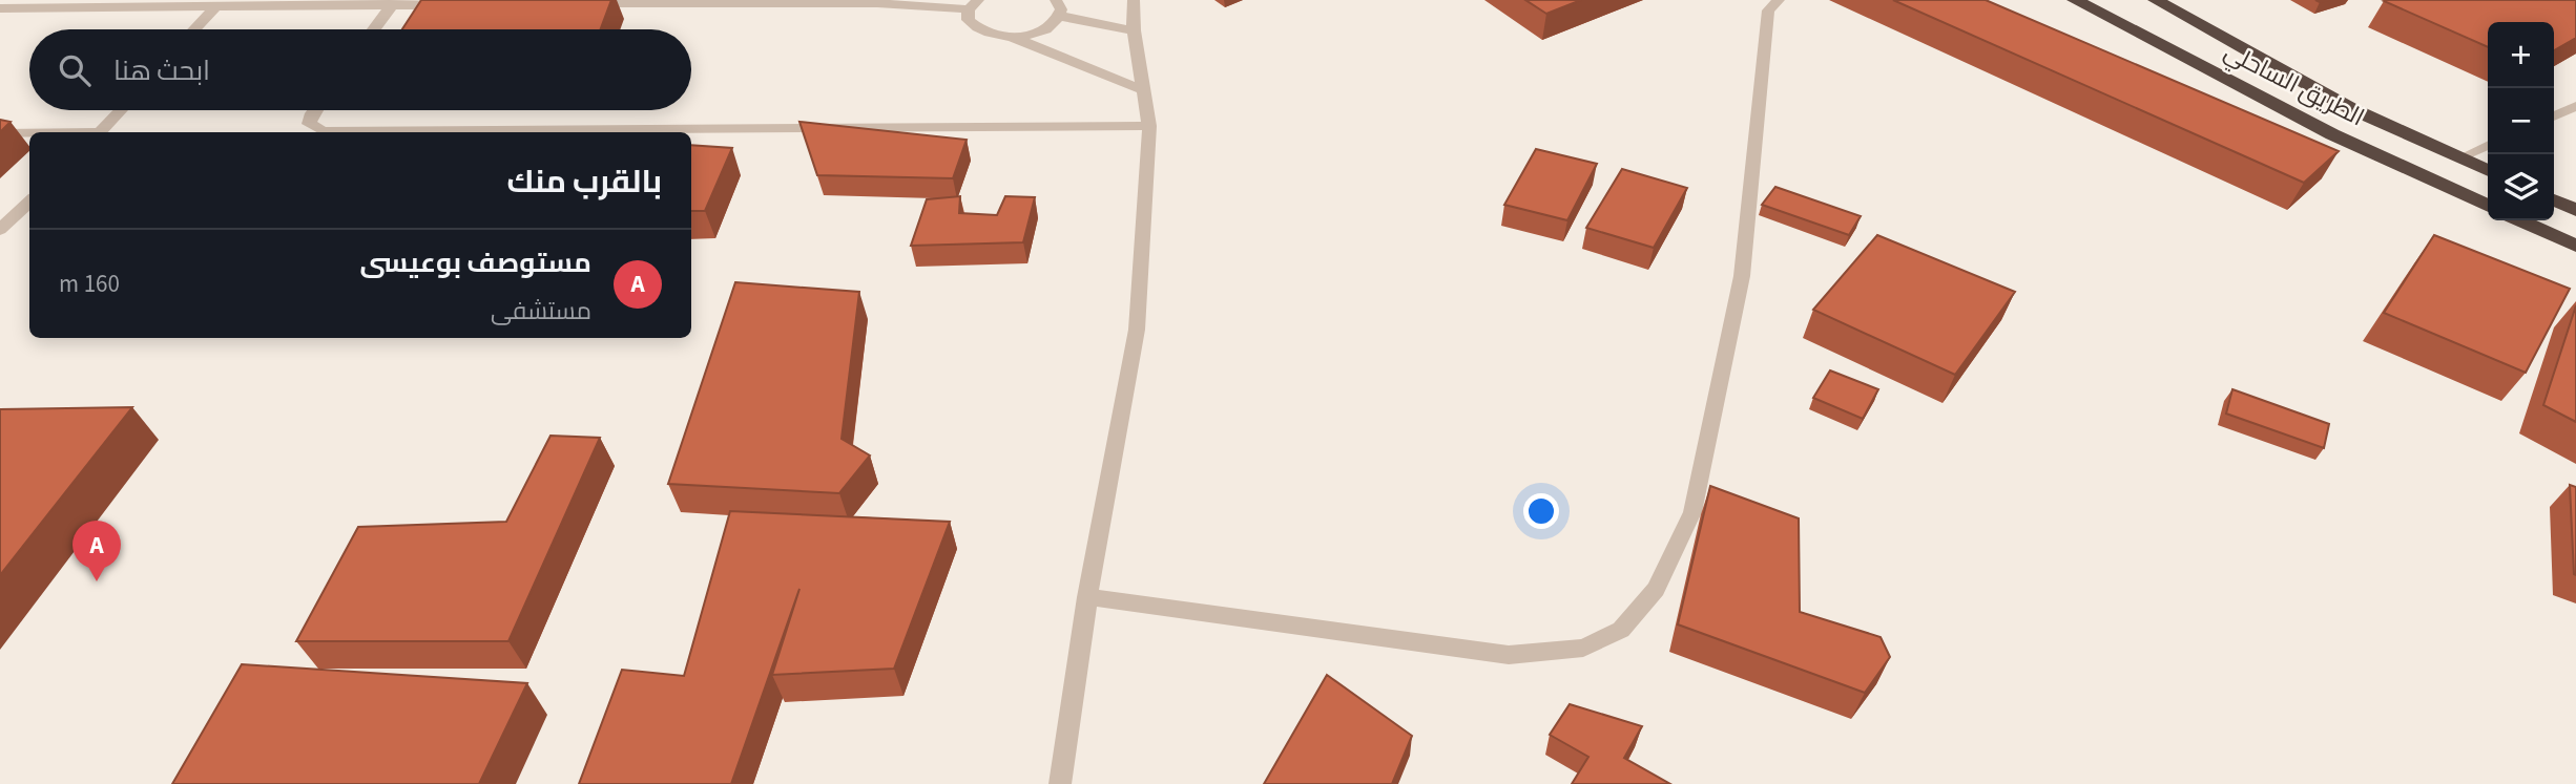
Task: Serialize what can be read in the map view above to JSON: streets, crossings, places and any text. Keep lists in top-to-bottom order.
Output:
{
  "streets": {
    "highway": ["الطريق الساحلي"]
  },
  "page": {
    "map_buttons": ["+", "−"],
    "search": "ابحث هنا",
    "heading": "بالقرب منك",
    "list": [
      {
        "mark": "A",
        "name": "مستوصف بوعيسى",
        "note": "مستشفى",
        "value": "160 m"
      }
    ],
    "pins": "A"
  }
}
